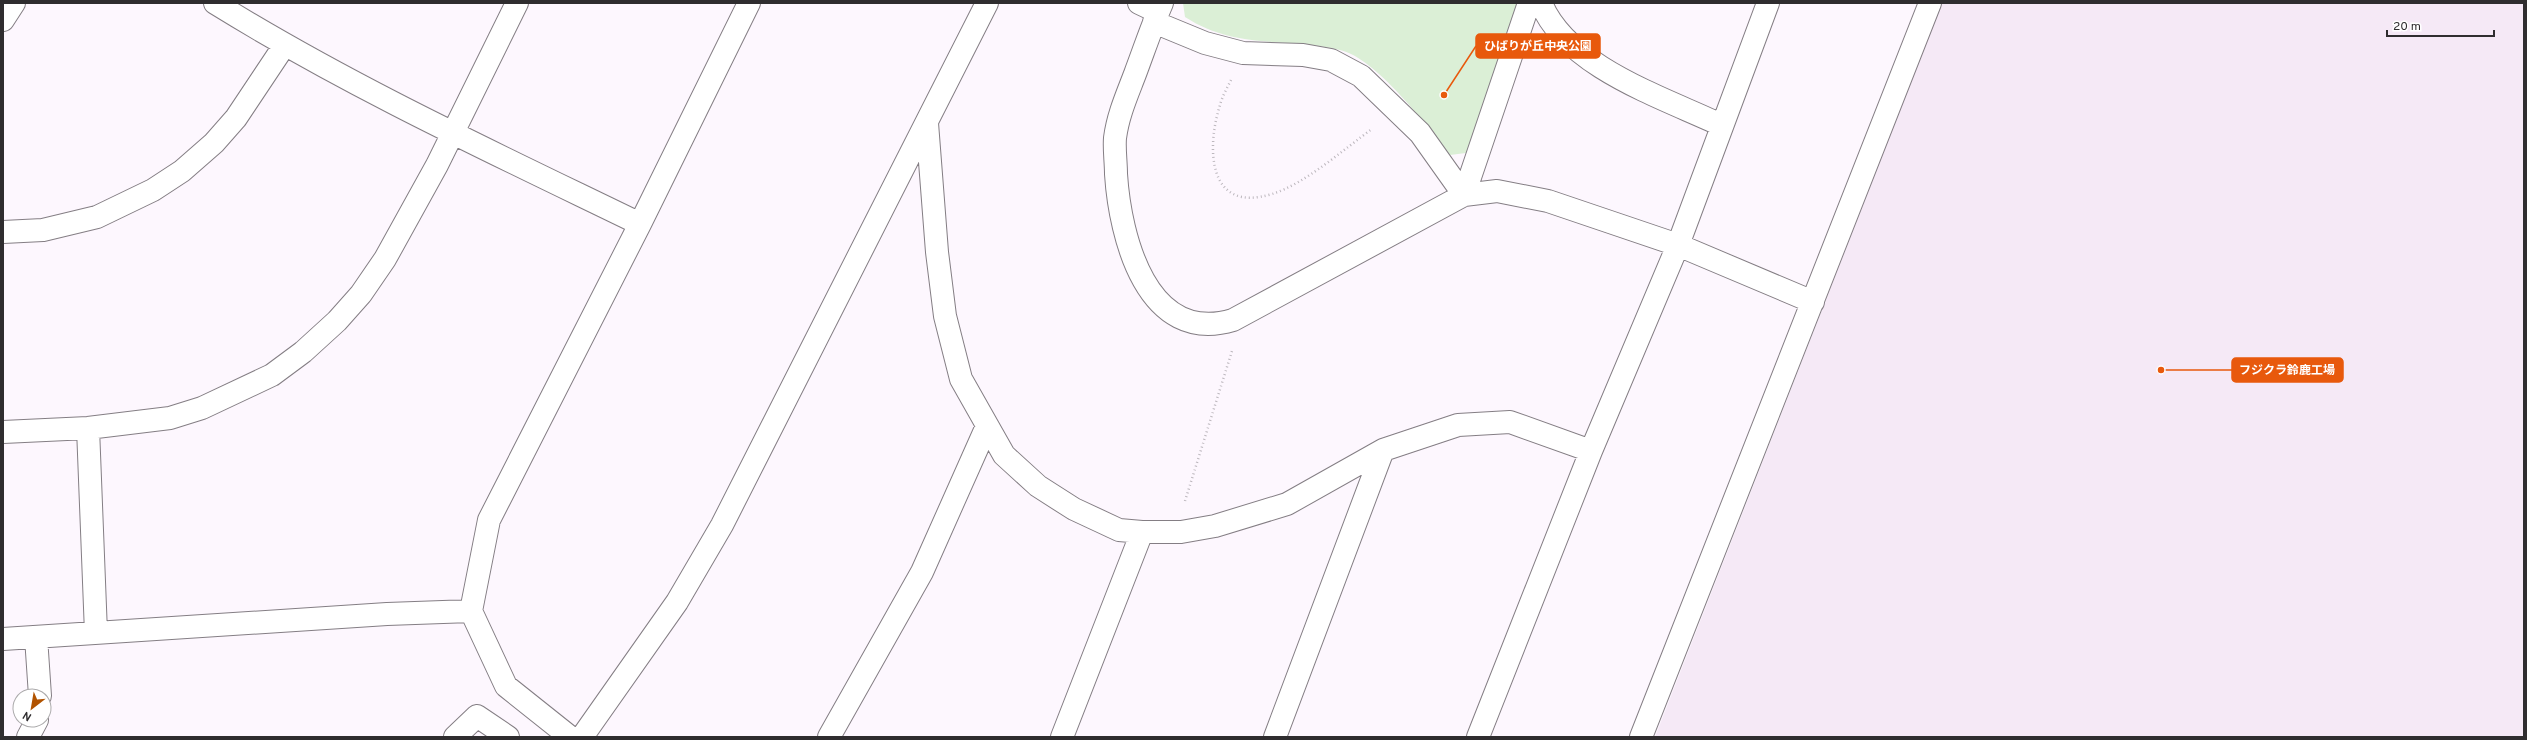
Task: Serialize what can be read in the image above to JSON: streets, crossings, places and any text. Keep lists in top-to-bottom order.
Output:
{
  "places": ["ひばりが丘中央公園", "フジクラ鈴鹿工場"],
  "scale_bar": "20 m",
  "north": "bottom left"
}
